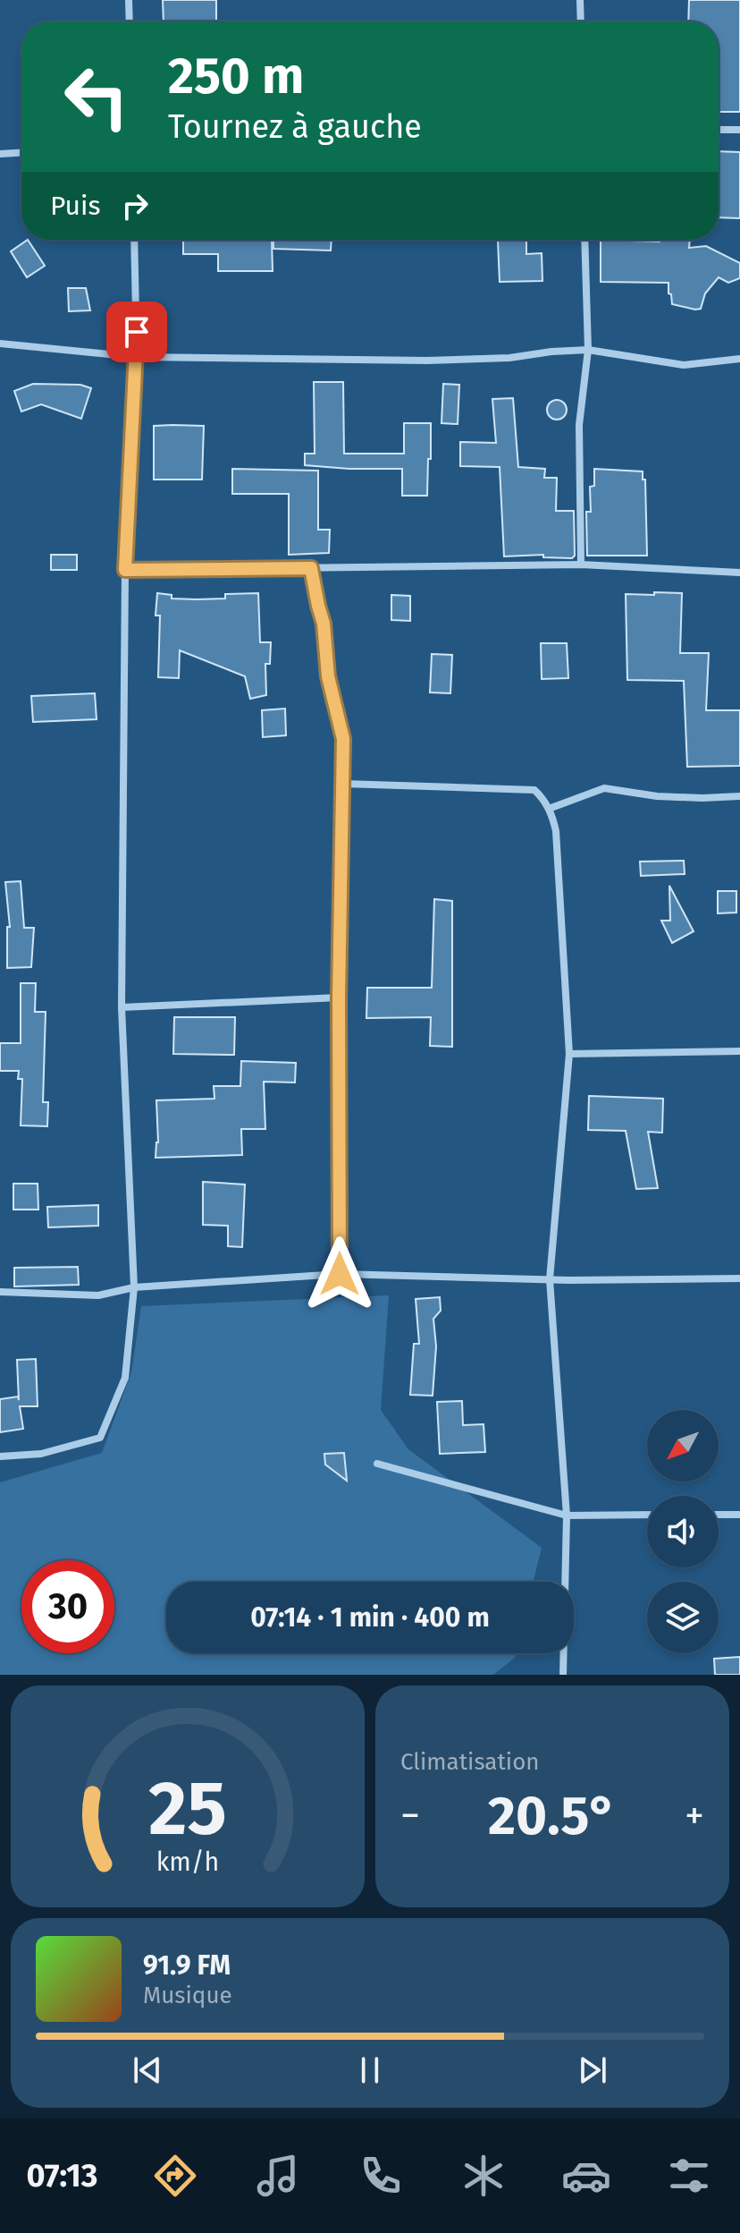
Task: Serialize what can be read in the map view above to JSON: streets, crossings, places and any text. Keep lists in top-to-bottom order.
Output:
{
  "north": "bottom left",
  "page": {
    "turn": ["250 m", "Tournez à gauche"],
    "then": "Puis",
    "limit": "30",
    "trip": "07:14 · 1 min · 400 m",
    "tile": "Climatisation",
    "heat": ["−", "20.5°", "+"],
    "song": ["91.9 FM", "Musique"],
    "tabs": "07:13",
    "gauge": ["25", "km/h"]
  }
}
